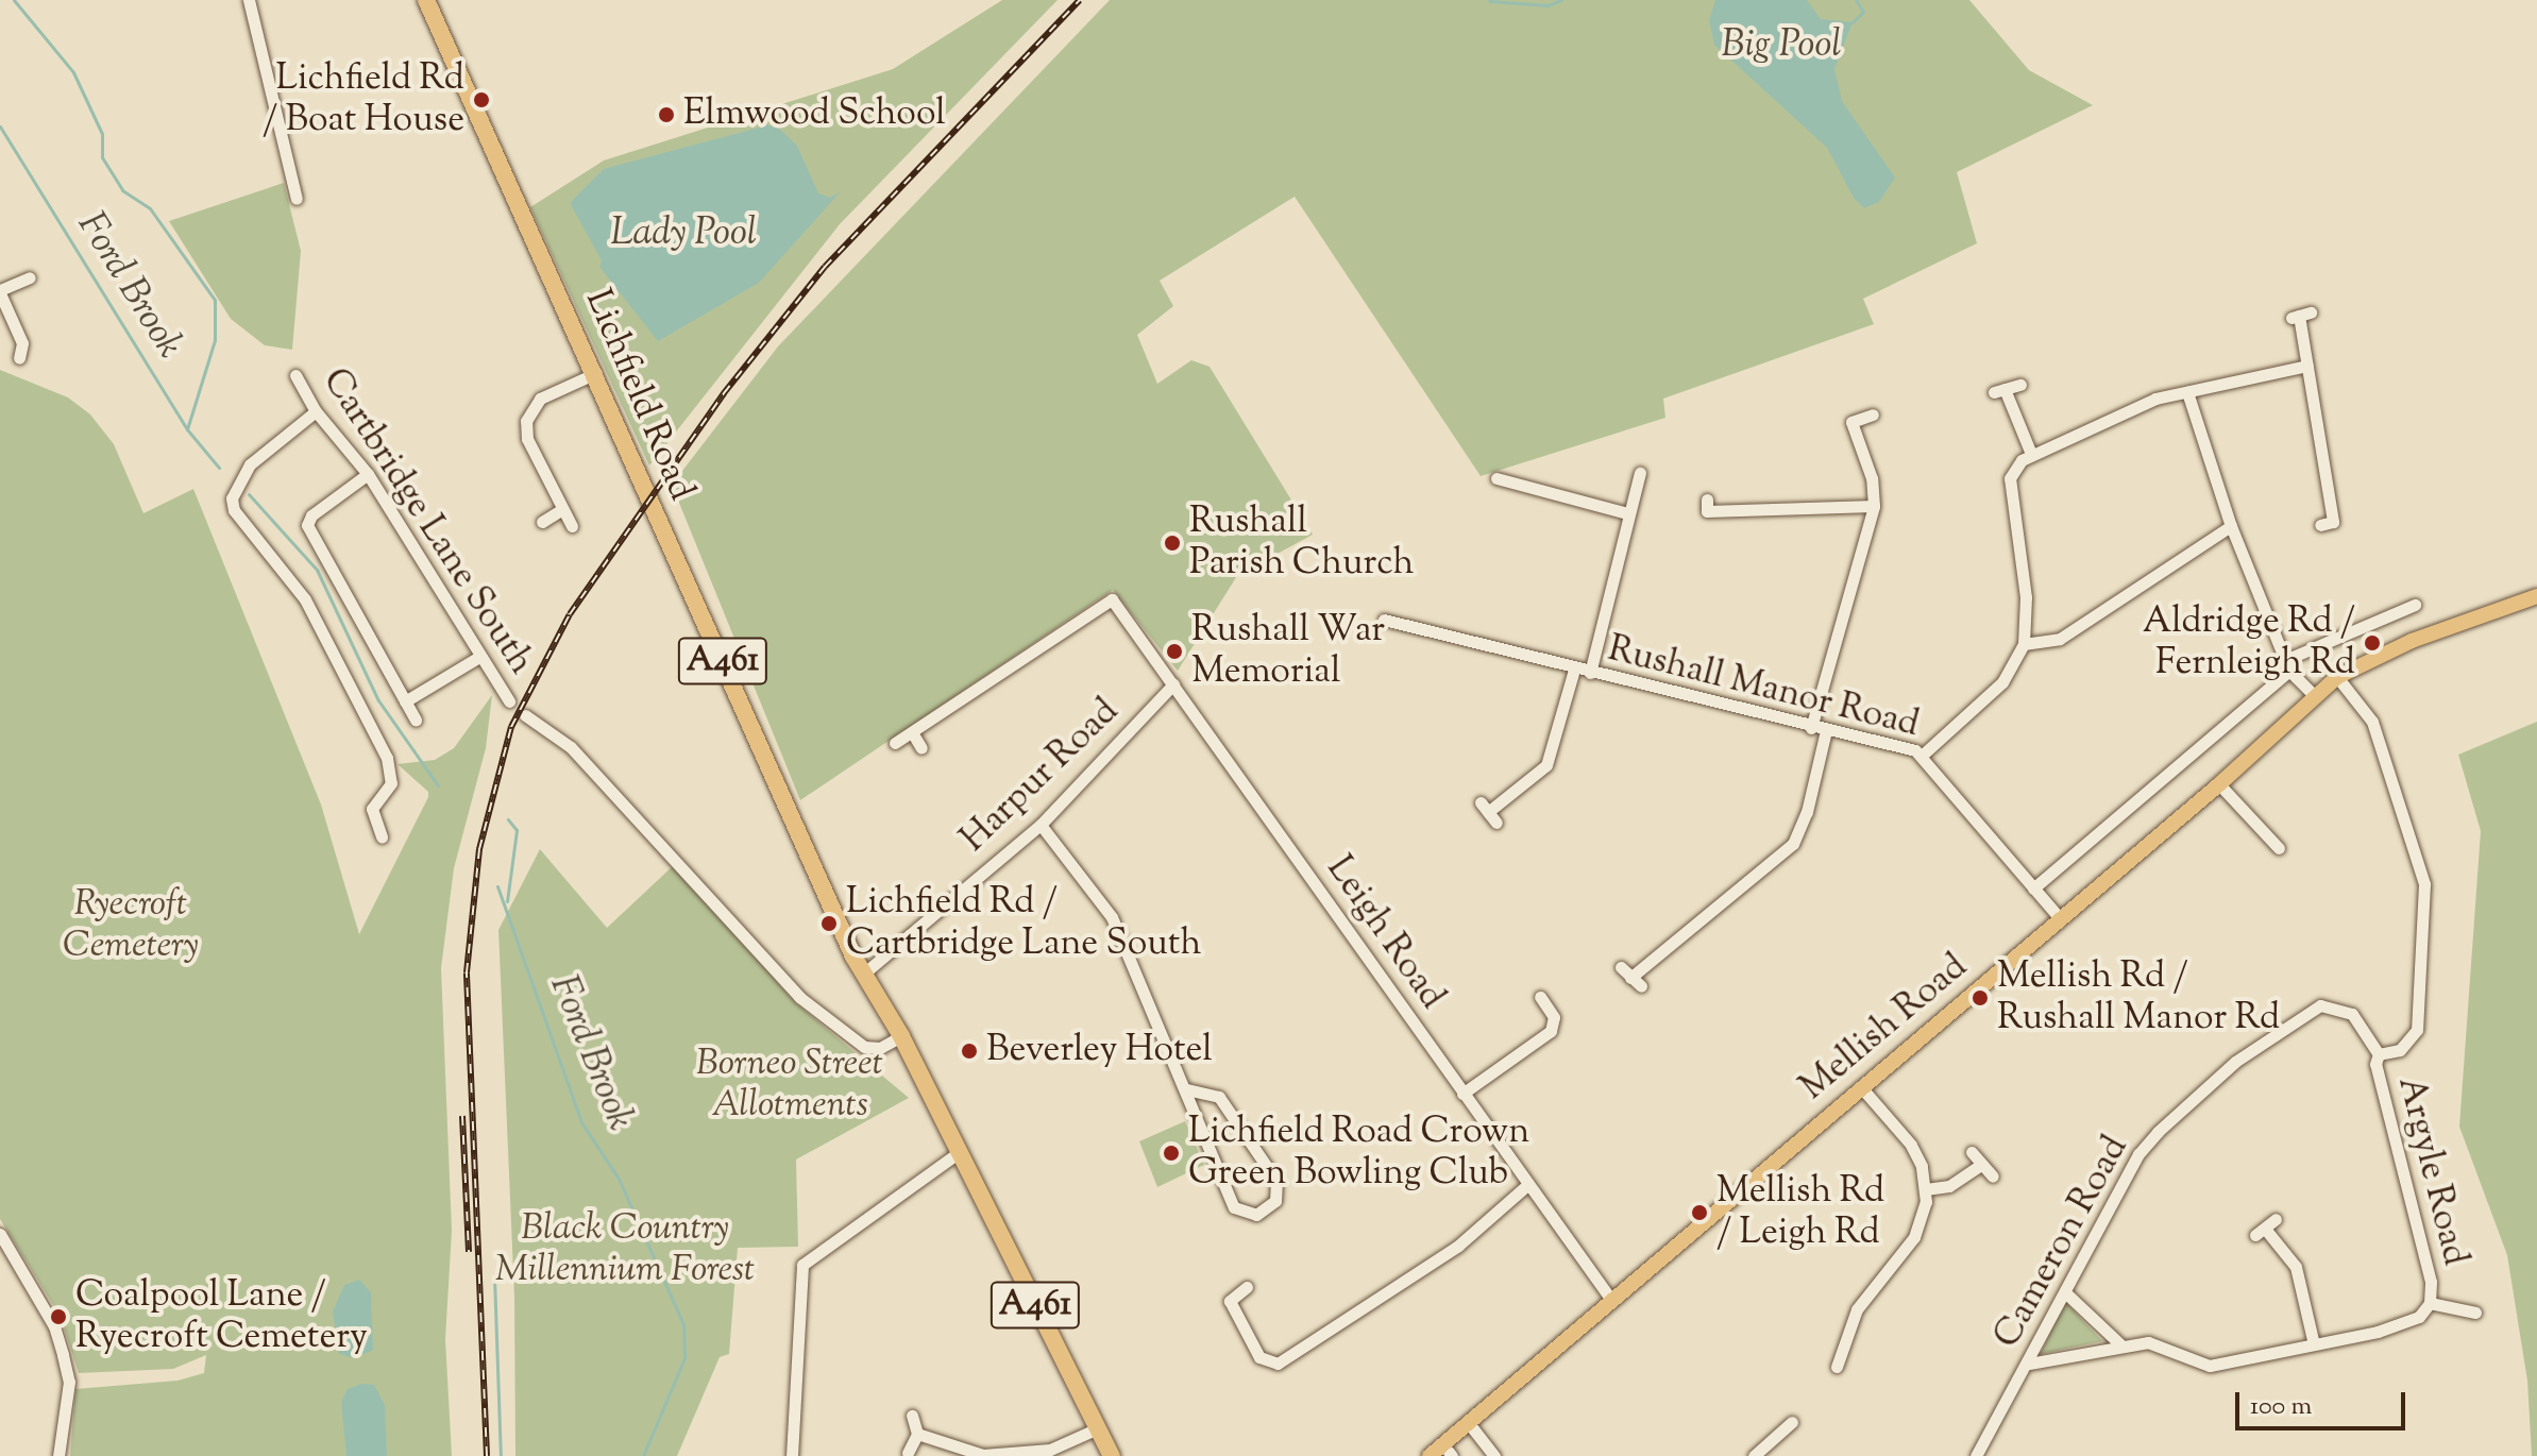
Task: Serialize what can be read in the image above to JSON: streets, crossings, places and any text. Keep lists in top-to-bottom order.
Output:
{
  "streets": {
    "highway": ["Lichfield Road", "A461"],
    "main road": ["Mellish Road"],
    "street": [
      "Cartbridge Lane South",
      "Rushall Manor Road",
      "Harpur Road",
      "Leigh Road",
      "Argyle Road",
      "Cameron Road"
    ]
  },
  "crossings": [
    ["Lichfield Road", "Cartbridge Lane South"],
    ["Lichfield Road", "Harpur Road"],
    ["Rushall Manor Road", "Mellish Road"],
    ["Harpur Road", "Leigh Road"],
    ["Leigh Road", "Mellish Road"],
    ["Argyle Road", "Cameron Road"]
  ],
  "water": ["Big Pool", "Lady Pool", "Ford Brook"],
  "parks": ["Ryecroft Cemetery", "Borneo Street Allotments", "Black Country Millennium Forest"],
  "places": [
    "Lichfield Rd / Boat House",
    "Elmwood School",
    "Rushall Parish Church",
    "Aldridge Rd / Fernleigh Rd",
    "Rushall War Memorial",
    "Lichfield Rd / Cartbridge Lane South",
    "Mellish Rd / Rushall Manor Rd",
    "Beverley Hotel",
    "Lichfield Road Crown Green Bowling Club",
    "Mellish Rd / Leigh Rd",
    "Coalpool Lane / Ryecroft Cemetery"
  ],
  "scale_bar": "100 m"
}
